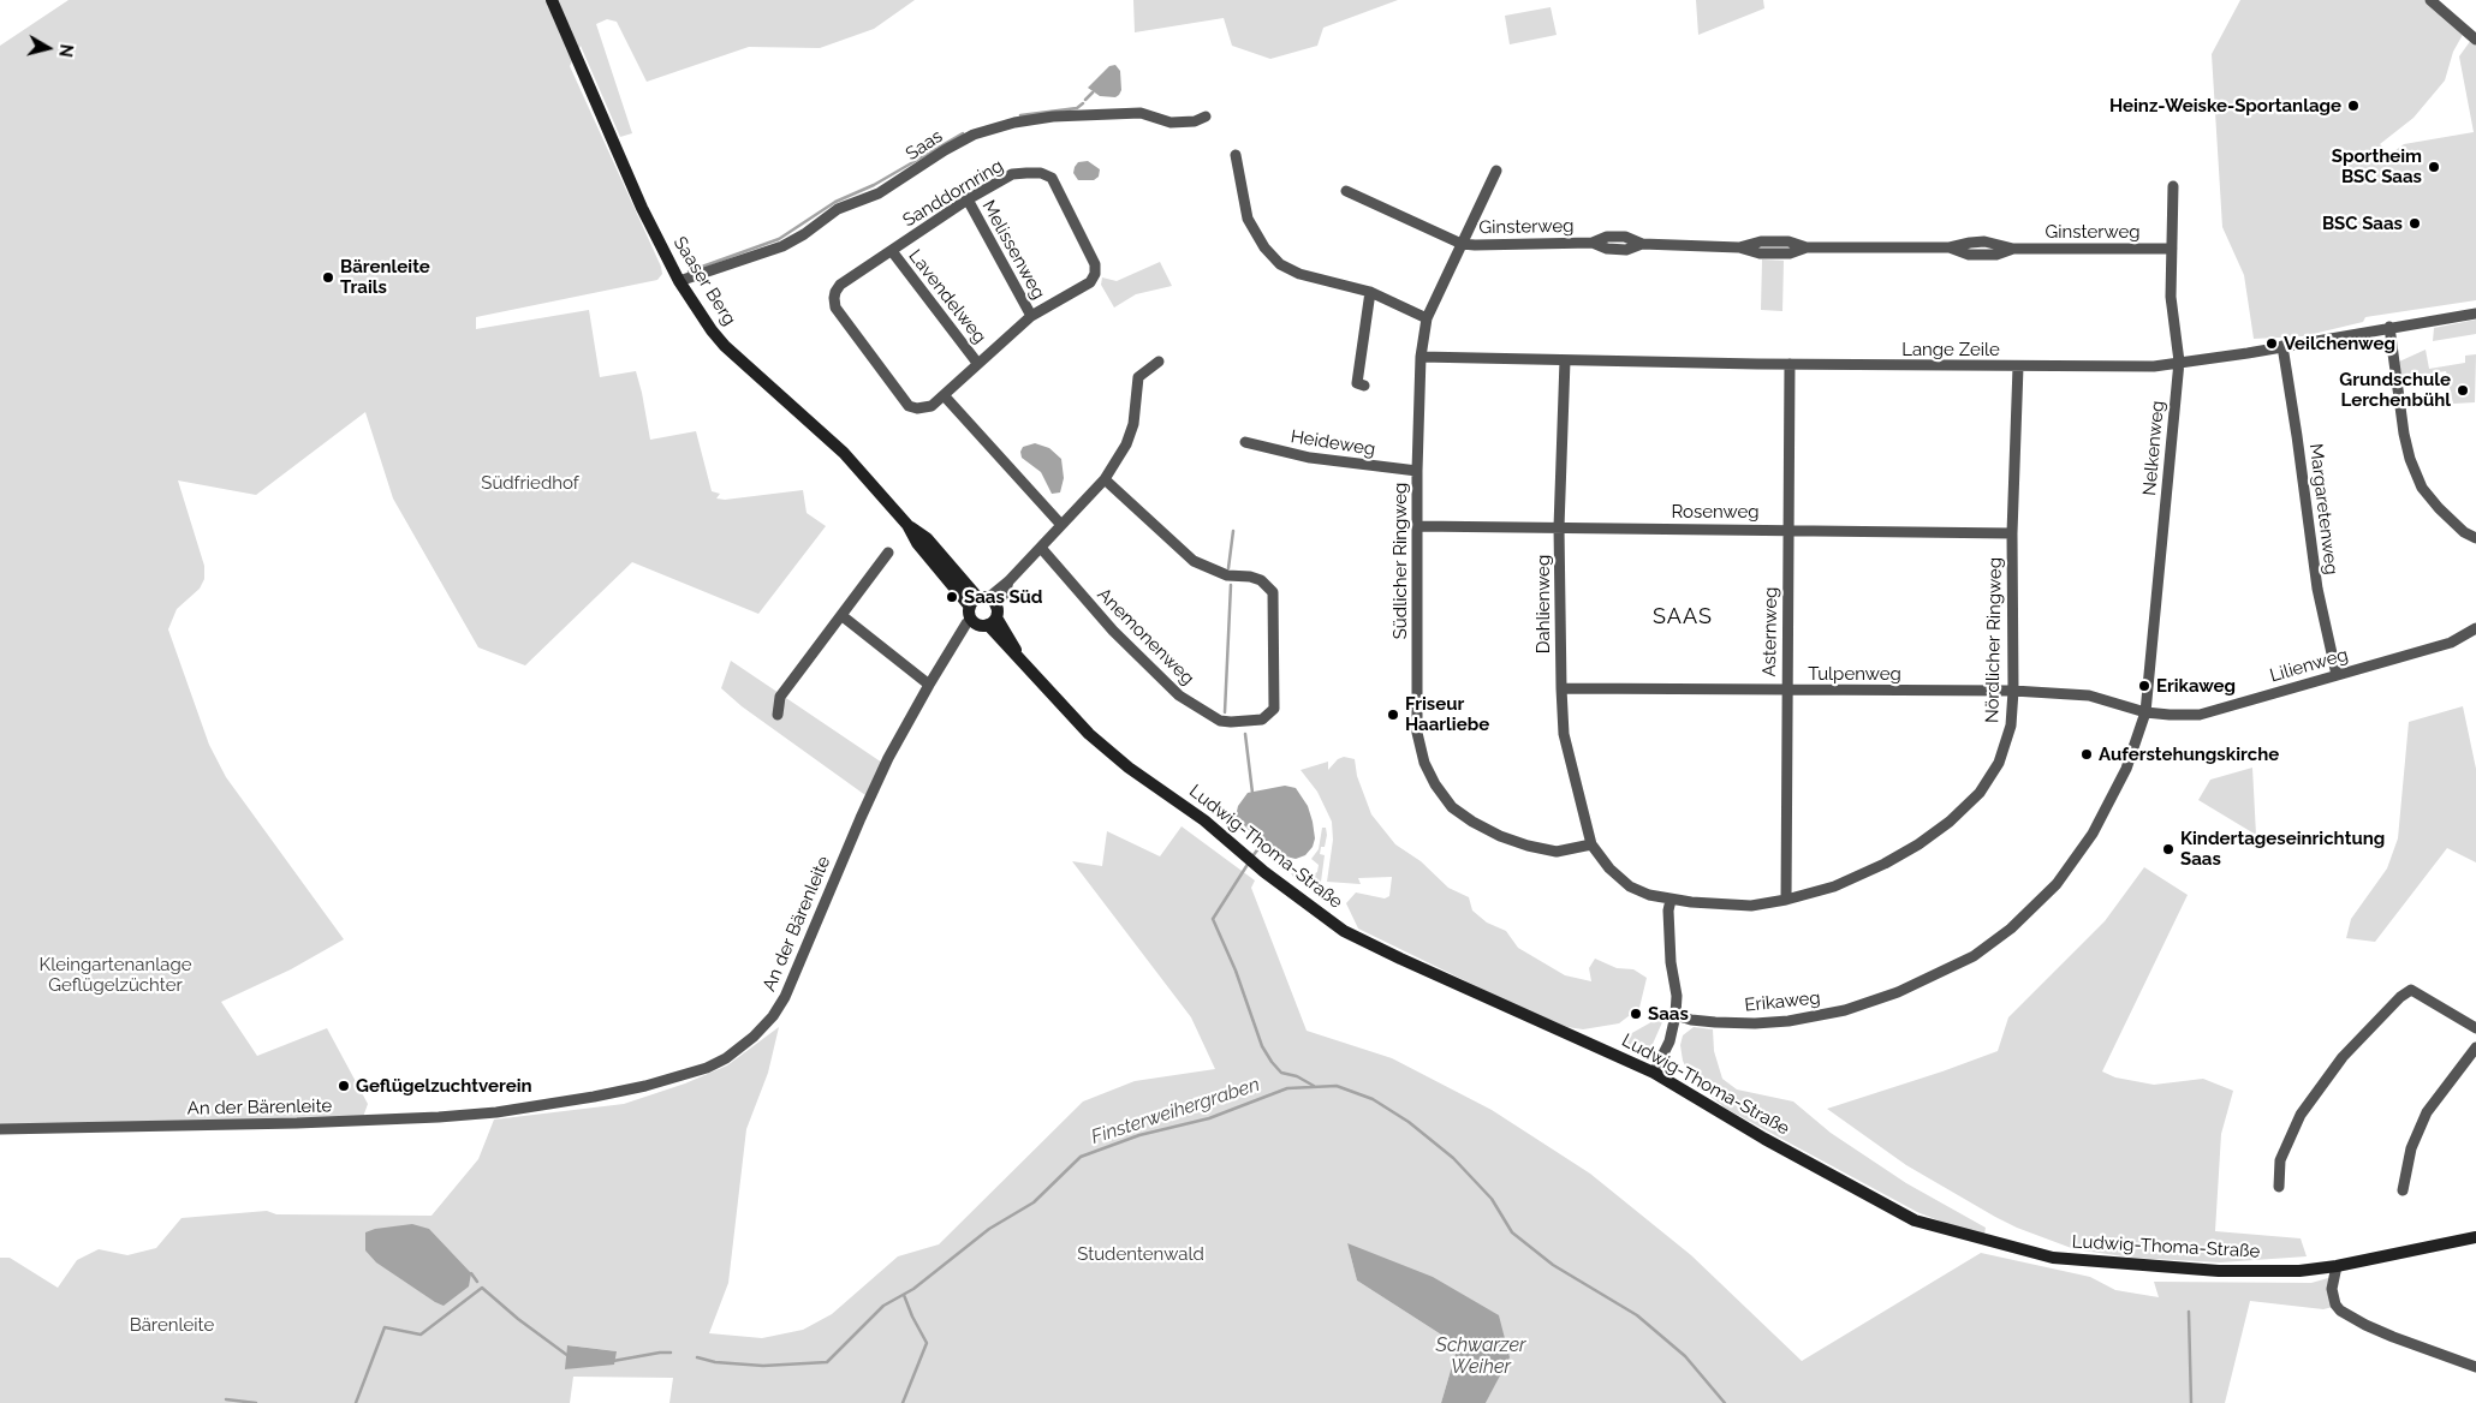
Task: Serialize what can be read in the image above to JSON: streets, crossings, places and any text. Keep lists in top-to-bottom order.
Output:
{
  "streets": {
    "street": [
      "Saas",
      "Sanddornring",
      "Ginsterweg",
      "Melissenweg",
      "Saaser Berg",
      "Lavendelweg",
      "Lange Zeile",
      "Heideweg",
      "Nelkenweg",
      "Margaretenweg",
      "Rosenweg",
      "Südlicher Ringweg",
      "Dahlienweg",
      "Asternweg",
      "Anemonenweg",
      "Nördlicher Ringweg",
      "Lilienweg",
      "Tulpenweg",
      "Ludwig-Thoma-Straße",
      "An der Bärenleite",
      "Erikaweg"
    ]
  },
  "crossings": [
    ["Saas", "Saaser Berg"],
    ["Sanddornring", "Melissenweg"],
    ["Sanddornring", "Lavendelweg"],
    ["Ginsterweg", "Nelkenweg"],
    ["Ginsterweg", "Südlicher Ringweg"],
    ["Saaser Berg", "Ludwig-Thoma-Straße"],
    ["Lange Zeile", "Nelkenweg"],
    ["Lange Zeile", "Margaretenweg"],
    ["Lange Zeile", "Südlicher Ringweg"],
    ["Lange Zeile", "Dahlienweg"],
    ["Lange Zeile", "Asternweg"],
    ["Lange Zeile", "Nördlicher Ringweg"],
    ["Heideweg", "Südlicher Ringweg"],
    ["Nelkenweg", "Lilienweg"],
    ["Nelkenweg", "Tulpenweg"],
    ["Nelkenweg", "Erikaweg"],
    ["Margaretenweg", "Lilienweg"],
    ["Rosenweg", "Südlicher Ringweg"],
    ["Rosenweg", "Dahlienweg"],
    ["Rosenweg", "Asternweg"],
    ["Rosenweg", "Nördlicher Ringweg"],
    ["Südlicher Ringweg", "Dahlienweg"],
    ["Südlicher Ringweg", "Nördlicher Ringweg"],
    ["Dahlienweg", "Nördlicher Ringweg"],
    ["Dahlienweg", "Tulpenweg"],
    ["Asternweg", "Nördlicher Ringweg"],
    ["Asternweg", "Tulpenweg"],
    ["Nördlicher Ringweg", "Tulpenweg"],
    ["Lilienweg", "Tulpenweg"],
    ["Lilienweg", "Erikaweg"],
    ["Tulpenweg", "Erikaweg"]
  ],
  "districts": ["SAAS"],
  "water": ["Finsterweihergraben", "Schwarzer Weiher"],
  "parks": [
    "Südfriedhof",
    "Kleingartenanlage Geflügelzüchter",
    "Studentenwald",
    "Bärenleite"
  ],
  "places": [
    "Heinz-Weiske-Sportanlage",
    "Sportheim BSC Saas",
    "BSC Saas",
    "Bärenleite Trails",
    "Veilchenweg",
    "Grundschule Lerchenbühl",
    "Saas Süd",
    "Erikaweg",
    "Friseur Haarliebe",
    "Auferstehungskirche",
    "Kindertageseinrichtung Saas",
    "Saas",
    "Geflügelzuchtverein"
  ],
  "north": "right"
}
